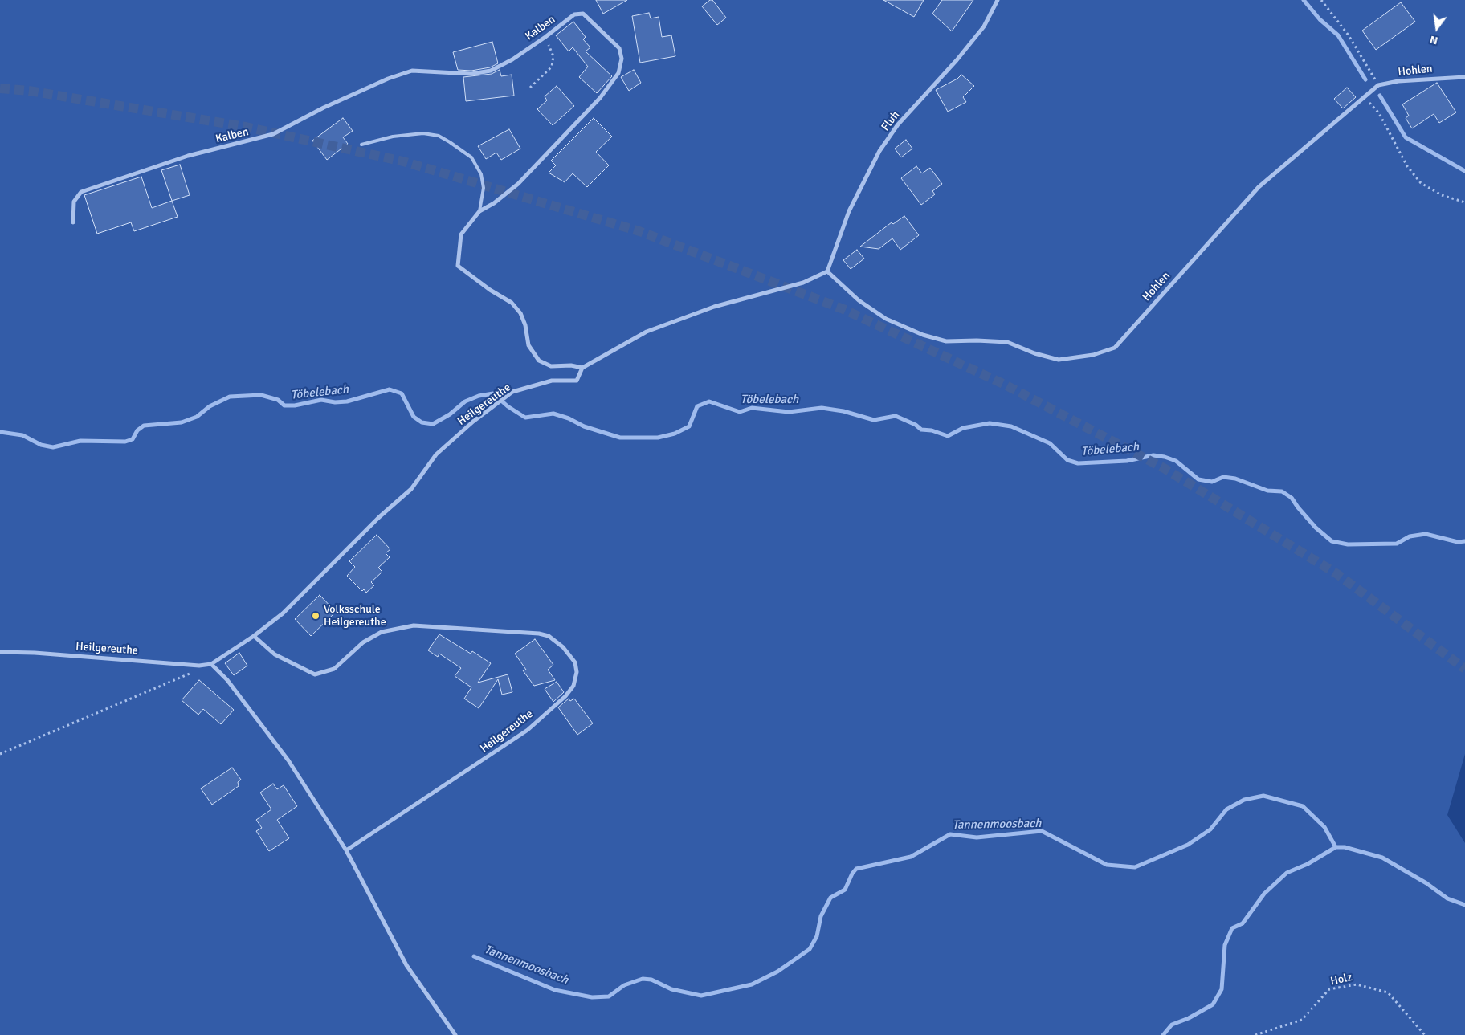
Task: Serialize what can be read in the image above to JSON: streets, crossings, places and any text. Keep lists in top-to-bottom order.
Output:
{
  "streets": {
    "street": [
      "Kalben",
      "Hohlen",
      "Fluh",
      "Heilgereuthe"
    ],
    "path": ["Holz"]
  },
  "crossings": [
    ["Kalben", "Heilgereuthe"],
    ["Hohlen", "Fluh"],
    ["Hohlen", "Heilgereuthe"],
    ["Fluh", "Heilgereuthe"]
  ],
  "water": ["Töbelebach", "Tannenmoosbach"],
  "places": ["Volksschule Heilgereuthe"],
  "north": "bottom"
}
